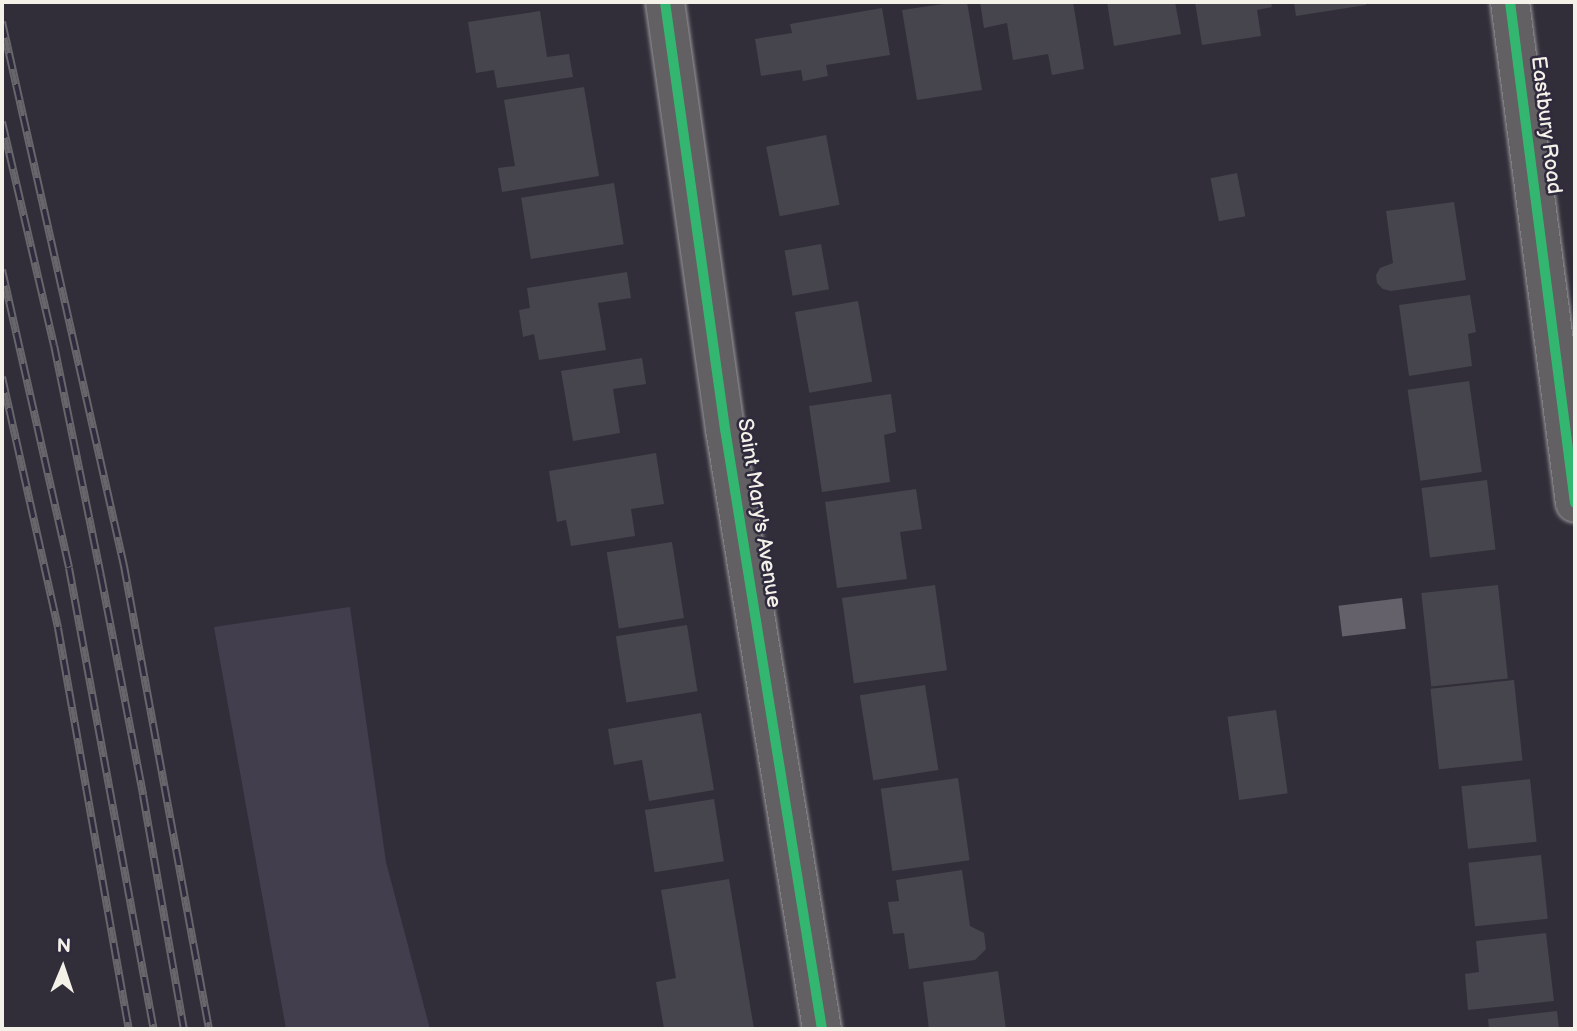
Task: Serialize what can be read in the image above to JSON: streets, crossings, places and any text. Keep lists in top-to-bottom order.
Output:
{
  "streets": {
    "street": ["Eastbury Road", "Saint Mary's Avenue"]
  },
  "north": "top"
}
